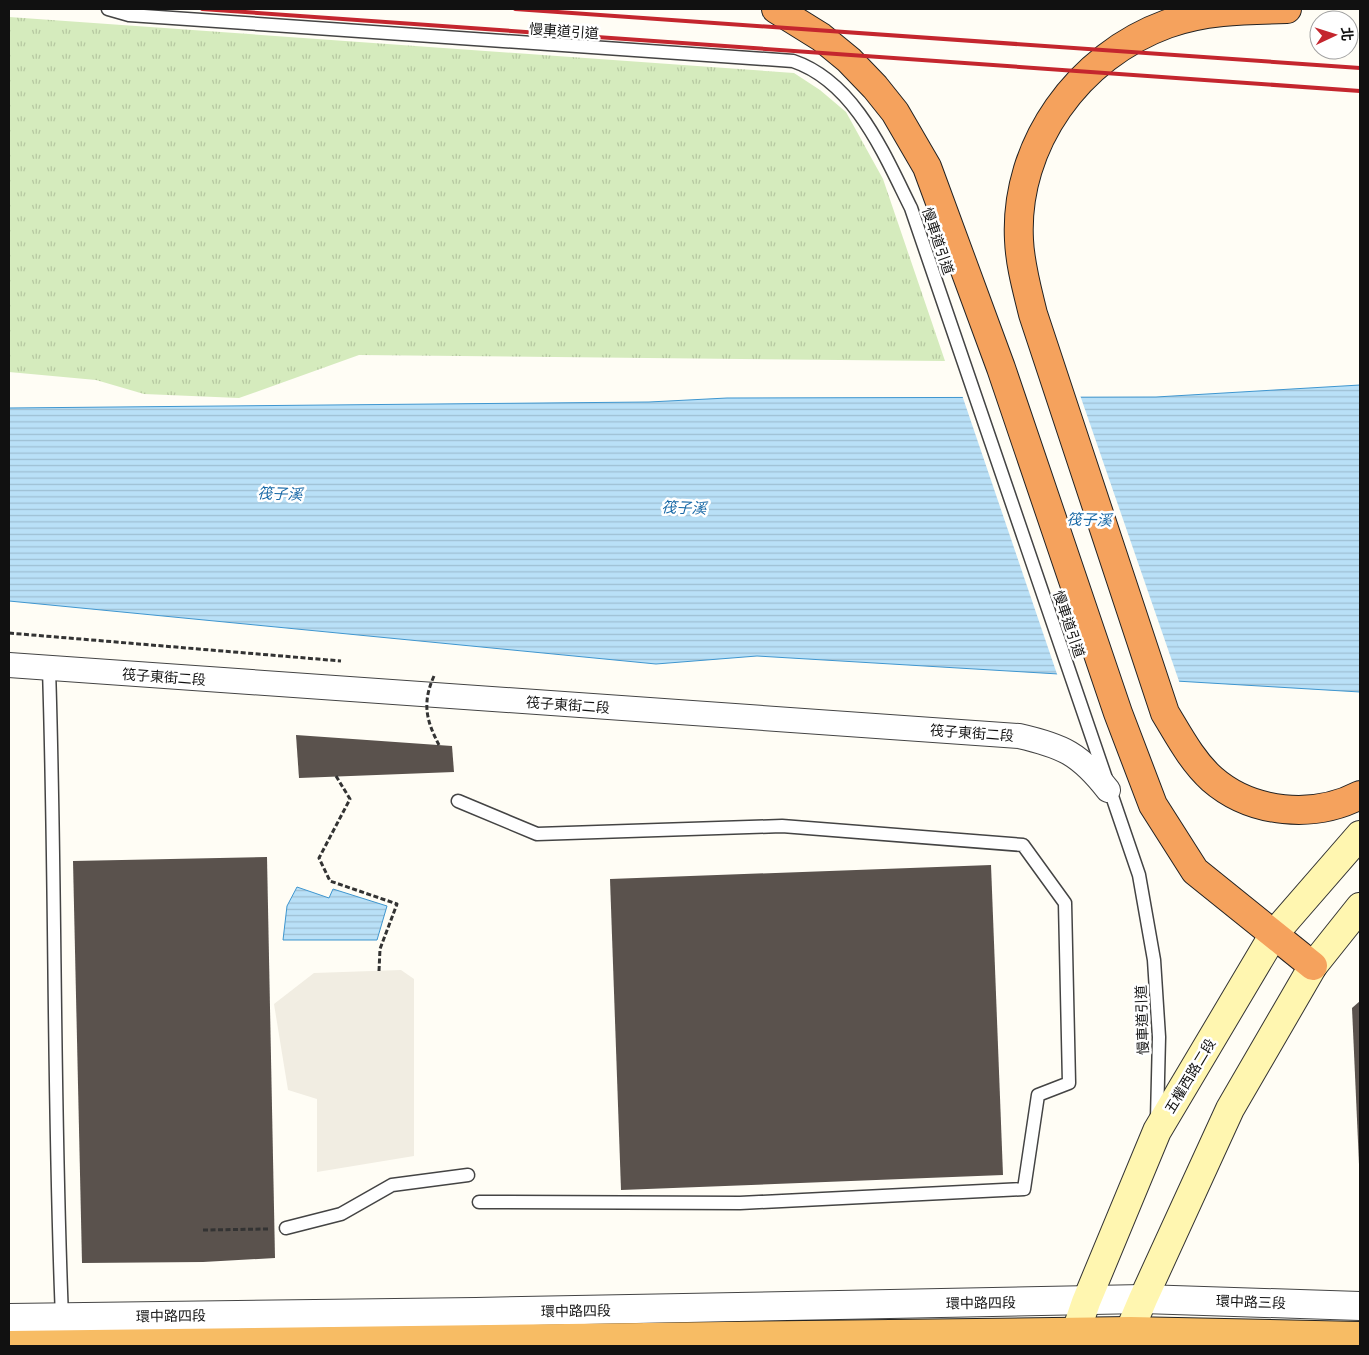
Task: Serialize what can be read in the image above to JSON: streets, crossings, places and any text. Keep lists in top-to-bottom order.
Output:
{
  "streets": {
    "main road": ["五權西路二段"],
    "street": ["筏子東街二段", "環中路三段", "環中路四段"],
    "lane": ["慢車道引道"]
  },
  "crossings": [
    ["慢車道引道", "筏子東街二段"],
    ["慢車道引道", "五權西路二段"],
    ["五權西路二段", "環中路四段"],
    ["環中路三段", "環中路四段"]
  ],
  "water": ["筏子溪"],
  "north": "right"
}
